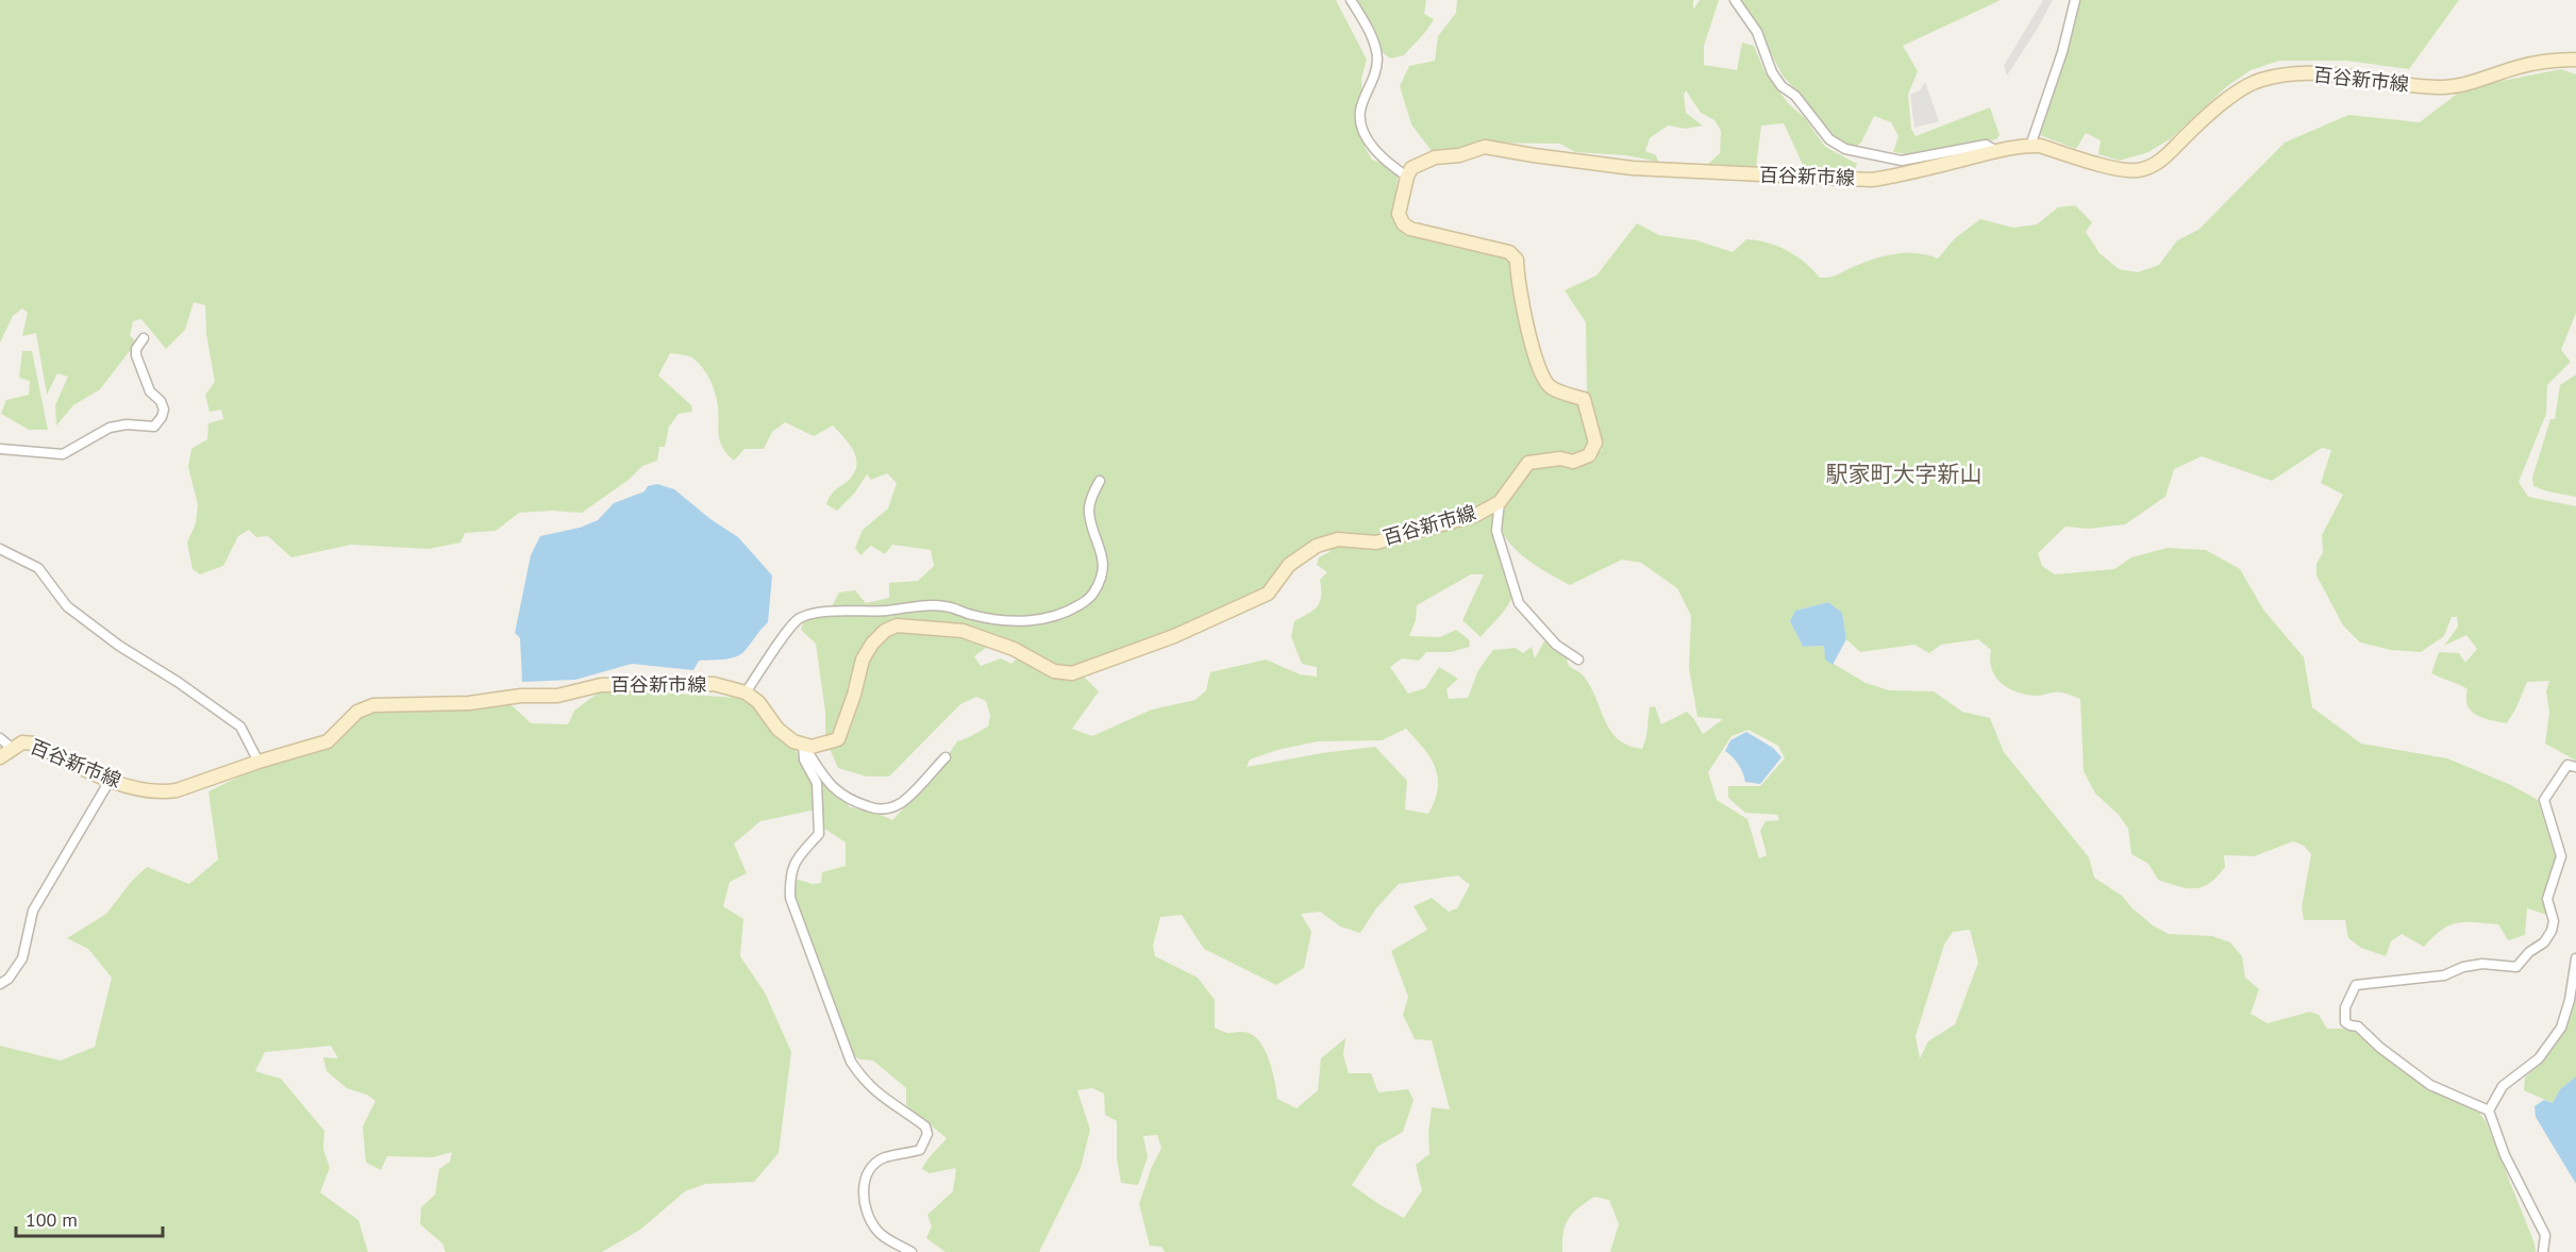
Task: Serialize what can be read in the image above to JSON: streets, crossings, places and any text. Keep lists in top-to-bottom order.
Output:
{
  "streets": {
    "main road": ["百谷新市線"]
  },
  "districts": ["駅家町大字新山"],
  "scale_bar": "100 m"
}
